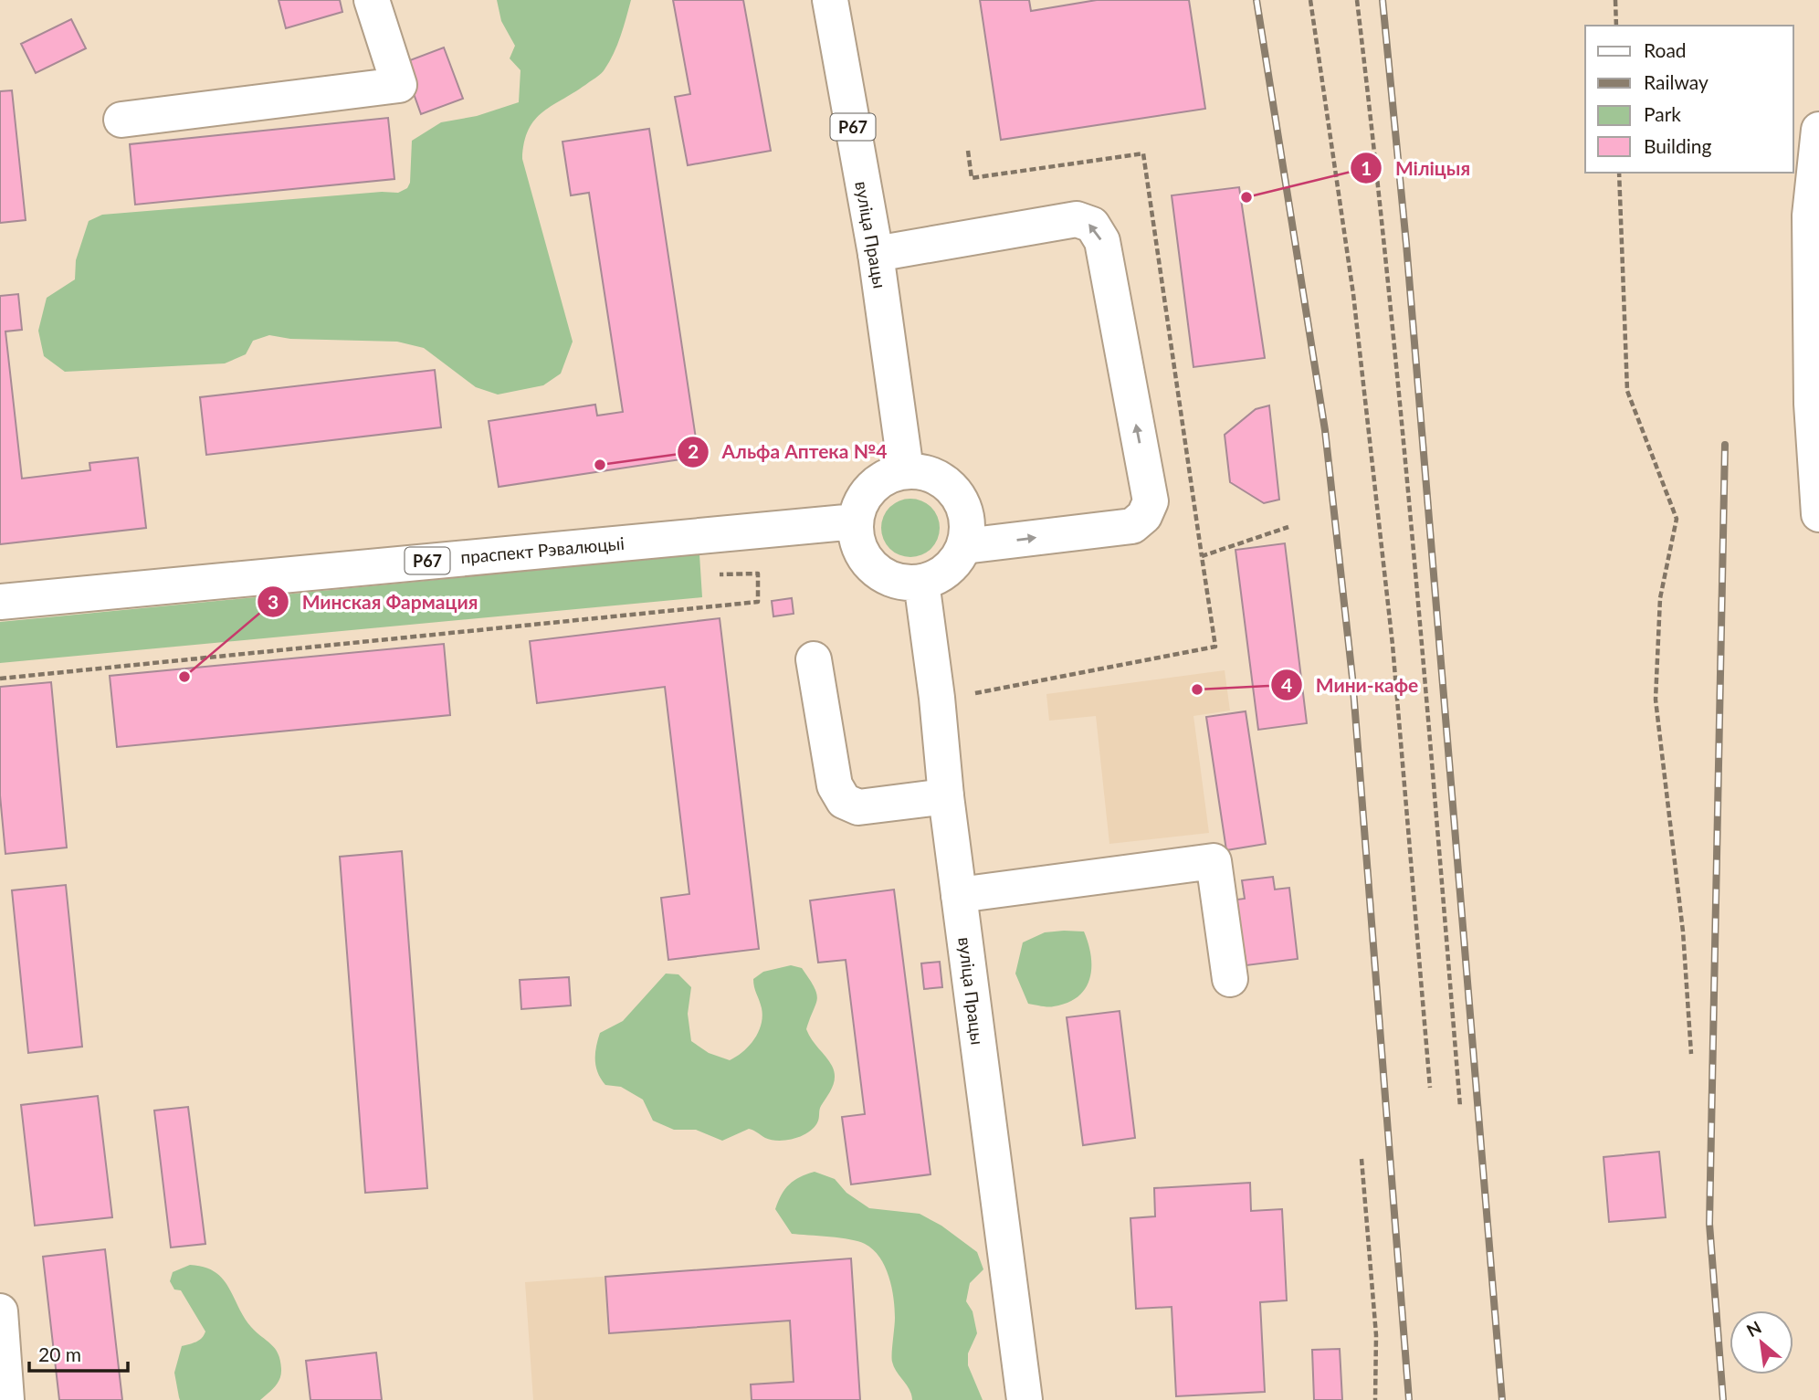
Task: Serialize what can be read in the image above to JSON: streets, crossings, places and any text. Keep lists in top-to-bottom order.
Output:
{
  "streets": {
    "main road": ["Р67", "вуліца Працы", "праспект Рэвалюцыі"]
  },
  "crossings": [
    ["вуліца Працы", "праспект Рэвалюцыі"]
  ],
  "places": [
    "Міліцыя",
    "Альфа Аптека №4",
    "Минская Фармация",
    "Мини-кафе"
  ],
  "legend": [
    "Road",
    "Railway",
    "Park",
    "Building"
  ],
  "scale_bar": "20 m",
  "north": "top left"
}
